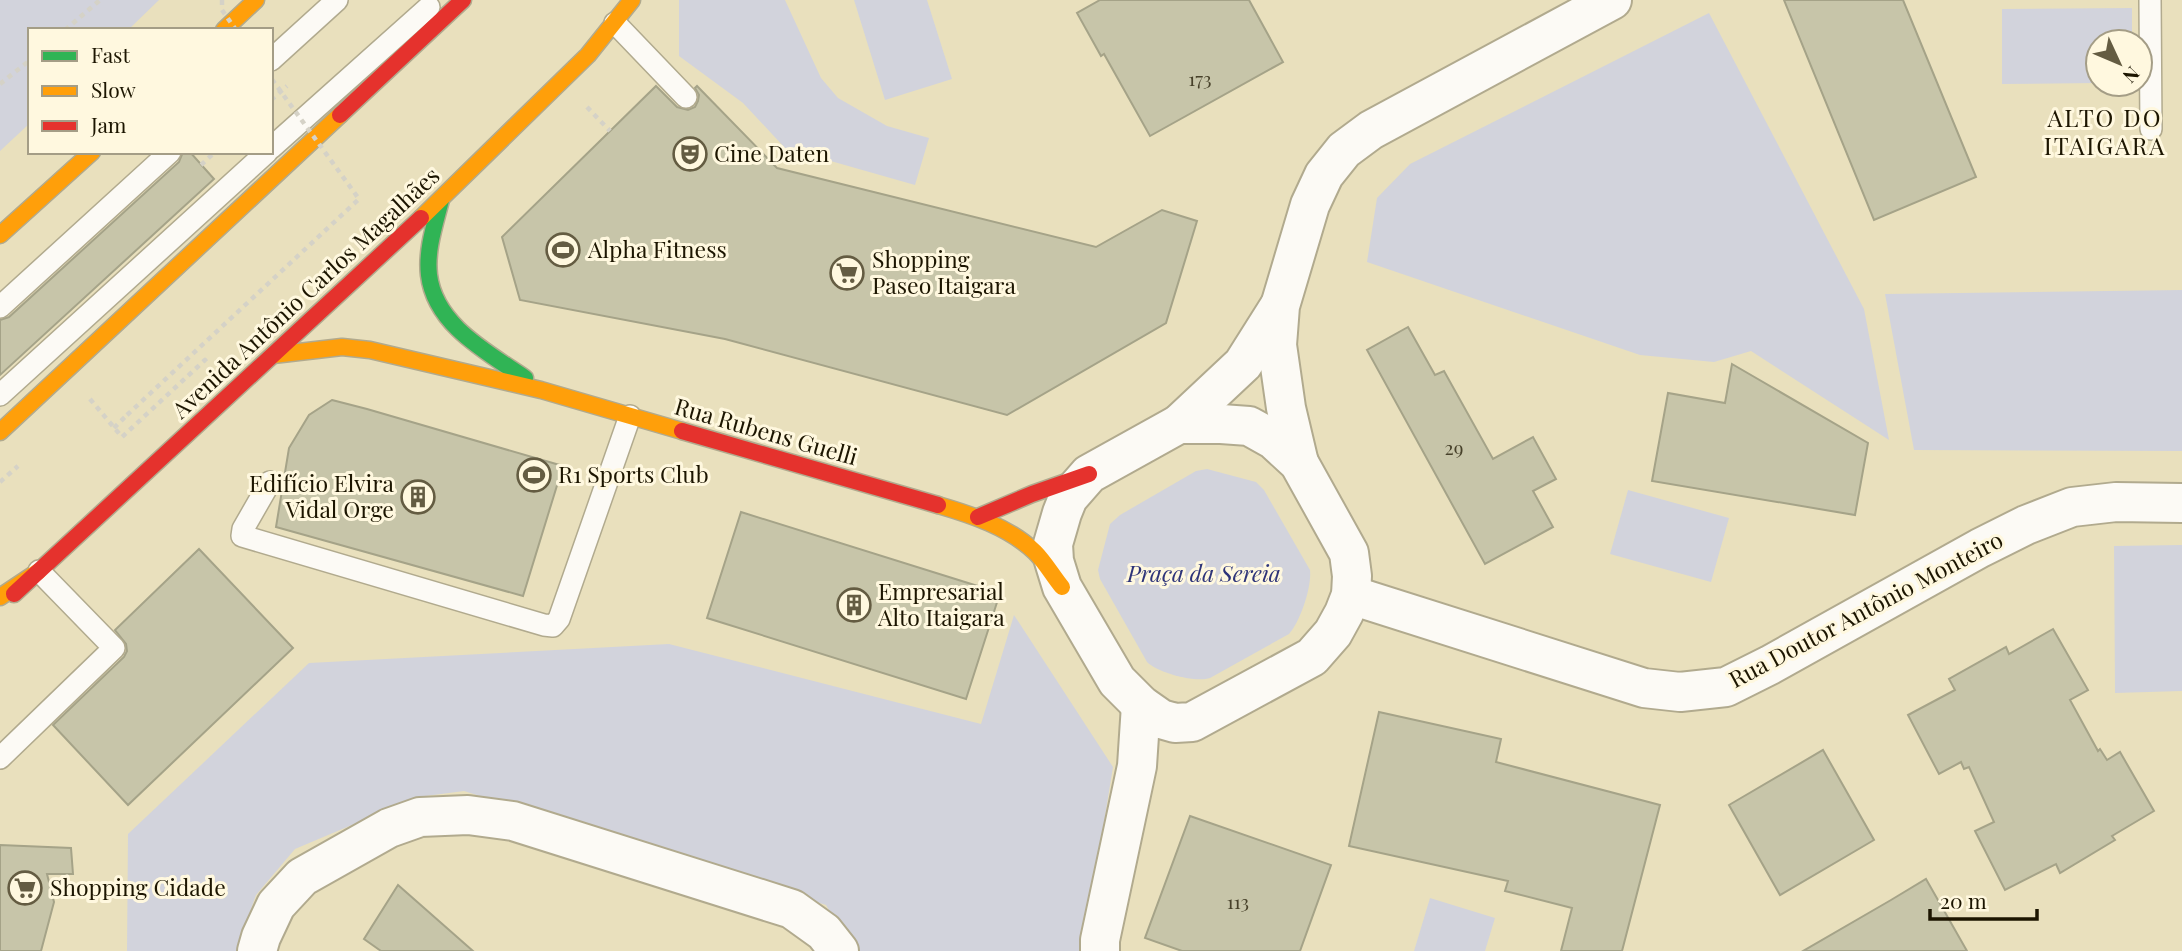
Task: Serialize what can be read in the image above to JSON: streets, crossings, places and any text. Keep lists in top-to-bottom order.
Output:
{
  "streets": {
    "street": ["Avenida Antônio Carlos Magalhães", "Rua Rubens Guelli", "Rua Doutor Antônio Monteiro"]
  },
  "crossings": [
    ["Avenida Antônio Carlos Magalhães", "Rua Rubens Guelli"]
  ],
  "districts": ["ALTO DO ITAIGARA"],
  "parks": ["Praça da Sereia"],
  "places": {
    "theatre": ["Cine Daten"],
    "sports": ["Alpha Fitness", "R1 Sports Club"],
    "supermarket": ["Shopping Paseo Itaigara", "Shopping Cidade"],
    "building": ["Edifício Elvira Vidal Orge", "Empresarial Alto Itaigara"]
  },
  "house_numbers": ["173", "29", "113"],
  "legend": ["Fast", "Slow", "Jam"],
  "scale_bar": "20 m",
  "north": "bottom right"
}
